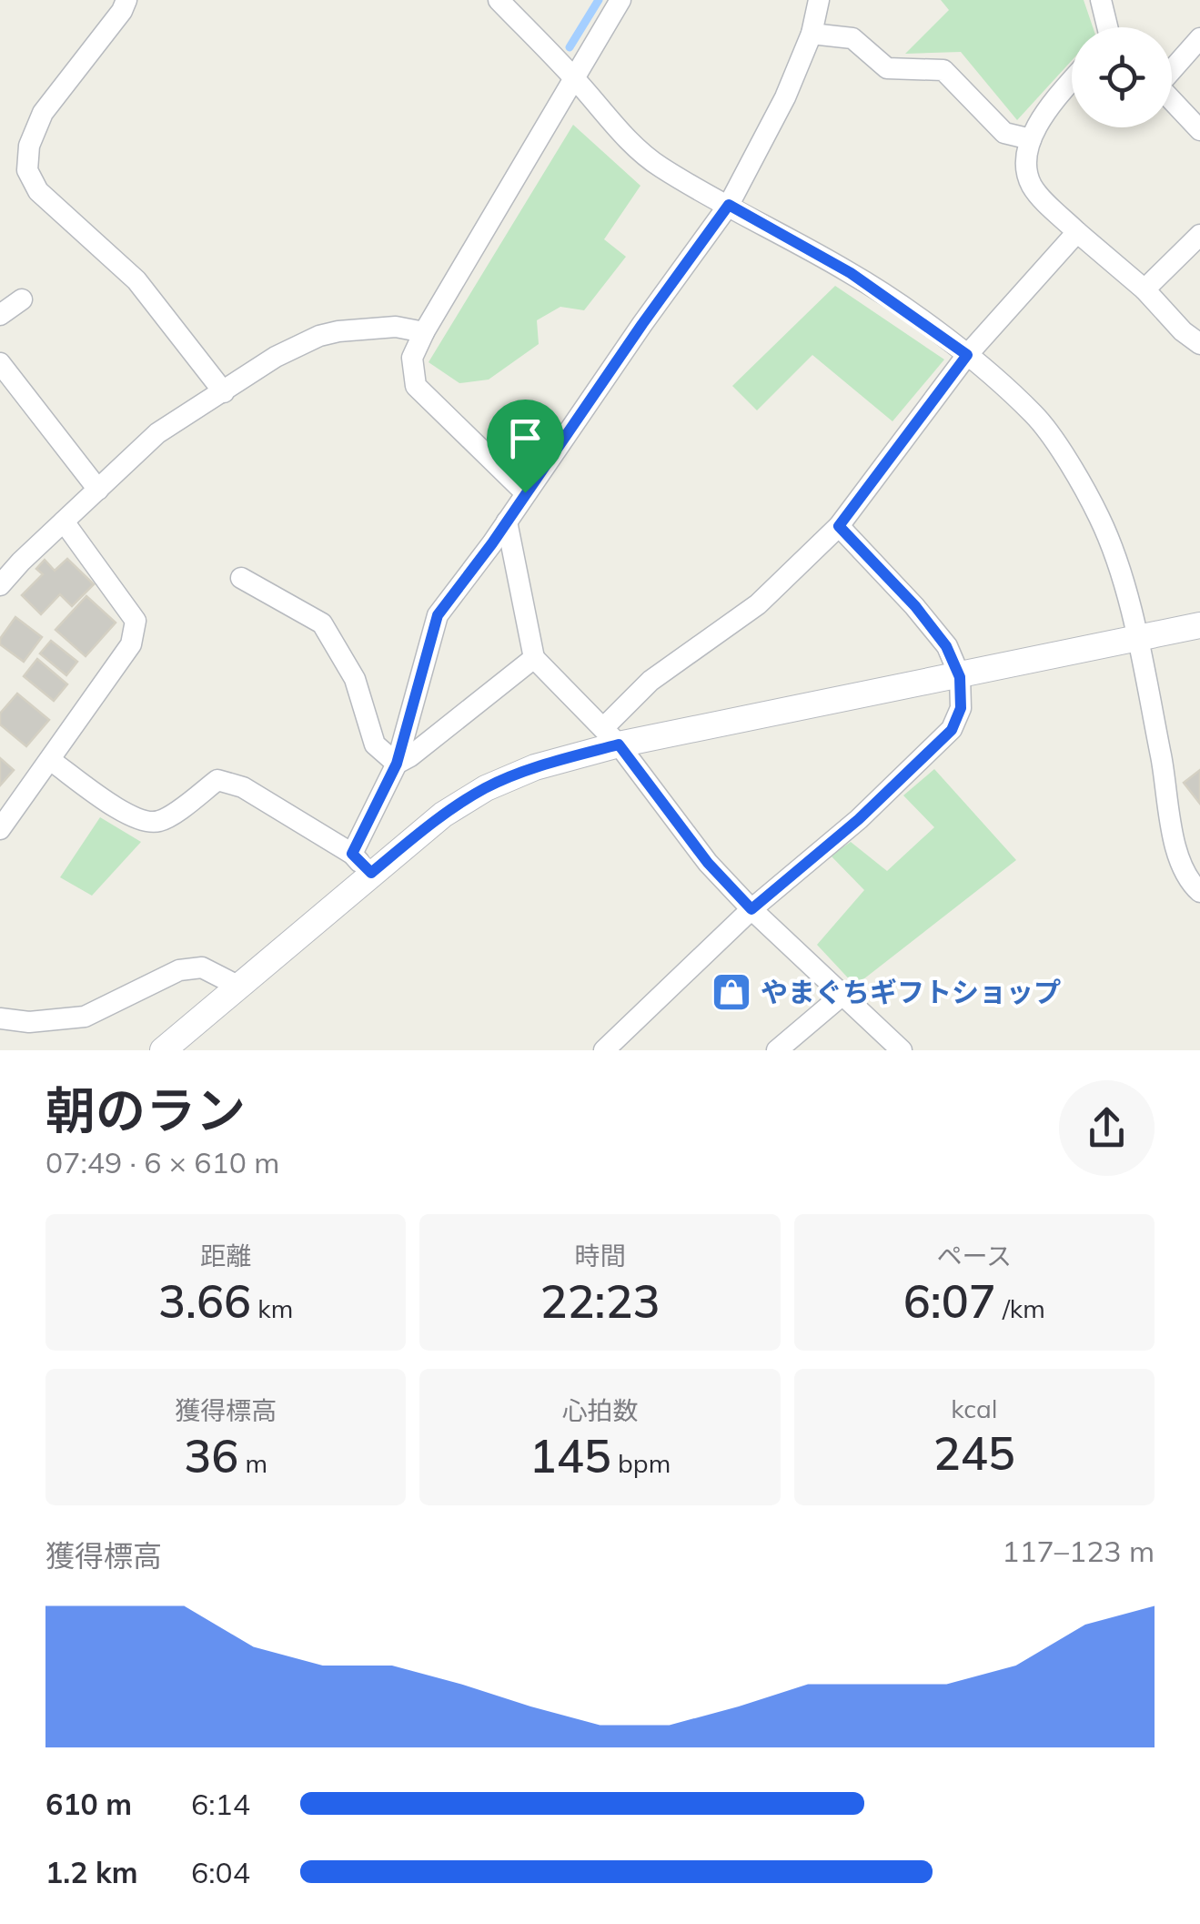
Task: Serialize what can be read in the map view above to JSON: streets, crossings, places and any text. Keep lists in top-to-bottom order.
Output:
{
  "places": {
    "shop": ["やまぐちギフトショップ"]
  },
  "page": {
    "heading": ["朝のラン", "07:49 · 6 × 610 m"],
    "stats": [
      ["距離", "3.66 km"],
      ["時間", "22:23"],
      ["ペース", "6:07 /km"],
      ["獲得標高", "36 m"],
      ["心拍数", "145 bpm"],
      ["kcal", "245"]
    ],
    "chart": ["獲得標高", "117–123 m"],
    "list": [
      {
        "name": "610 m",
        "note": "6:14"
      },
      {
        "name": "1.2 km",
        "note": "6:04"
      }
    ]
  }
}
